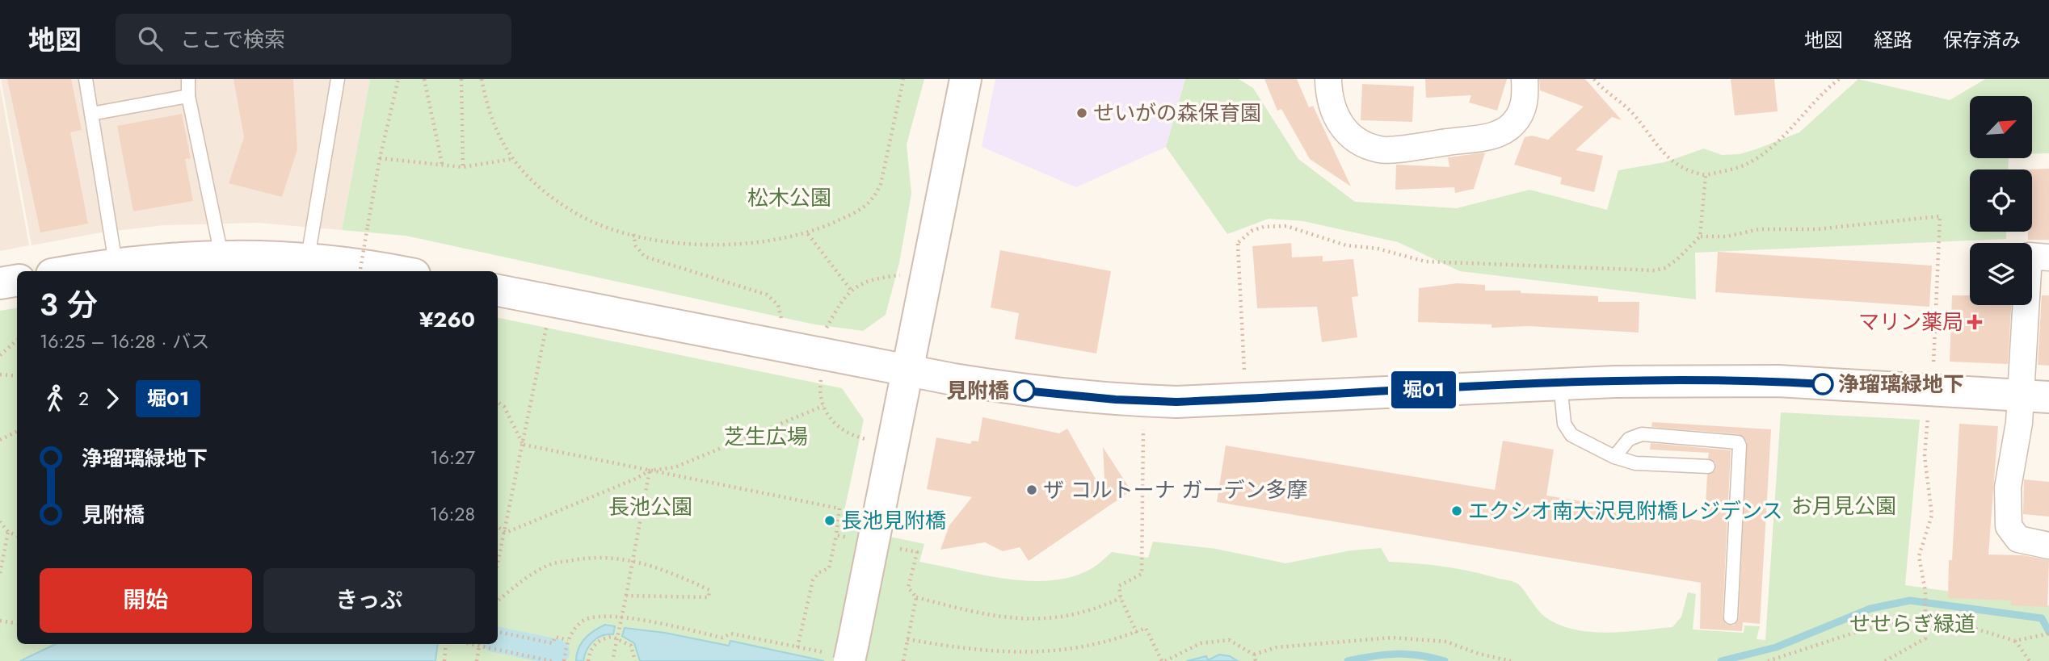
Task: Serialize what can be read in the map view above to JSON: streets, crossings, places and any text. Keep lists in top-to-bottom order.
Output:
{
  "parks": [
    "松木公園",
    "芝生広場",
    "お月見公園",
    "長池公園",
    "せせらぎ緑道"
  ],
  "places": {
    "other": [
      "せいがの森保育園",
      "浄瑠璃緑地下",
      "見附橋",
      "ザ コルトーナ ガーデン多摩",
      "エクシオ南大沢見附橋レジデンス",
      "長池見附橋"
    ],
    "health": ["マリン薬局"]
  },
  "lines": ["bus line 堀01"],
  "north": "top right",
  "page": {
    "header": "地図",
    "search": "ここで検索",
    "nav": ["地図", "経路", "保存済み"],
    "on_map": "堀01",
    "heading": ["3 分", "16:25 – 16:28 · バス", "¥260"],
    "legs": ["2", "堀01"],
    "list": [
      {
        "name": "浄瑠璃緑地下",
        "value": "16:27"
      },
      {
        "name": "見附橋",
        "value": "16:28"
      }
    ],
    "buttons": ["開始", "きっぷ"]
  }
}
